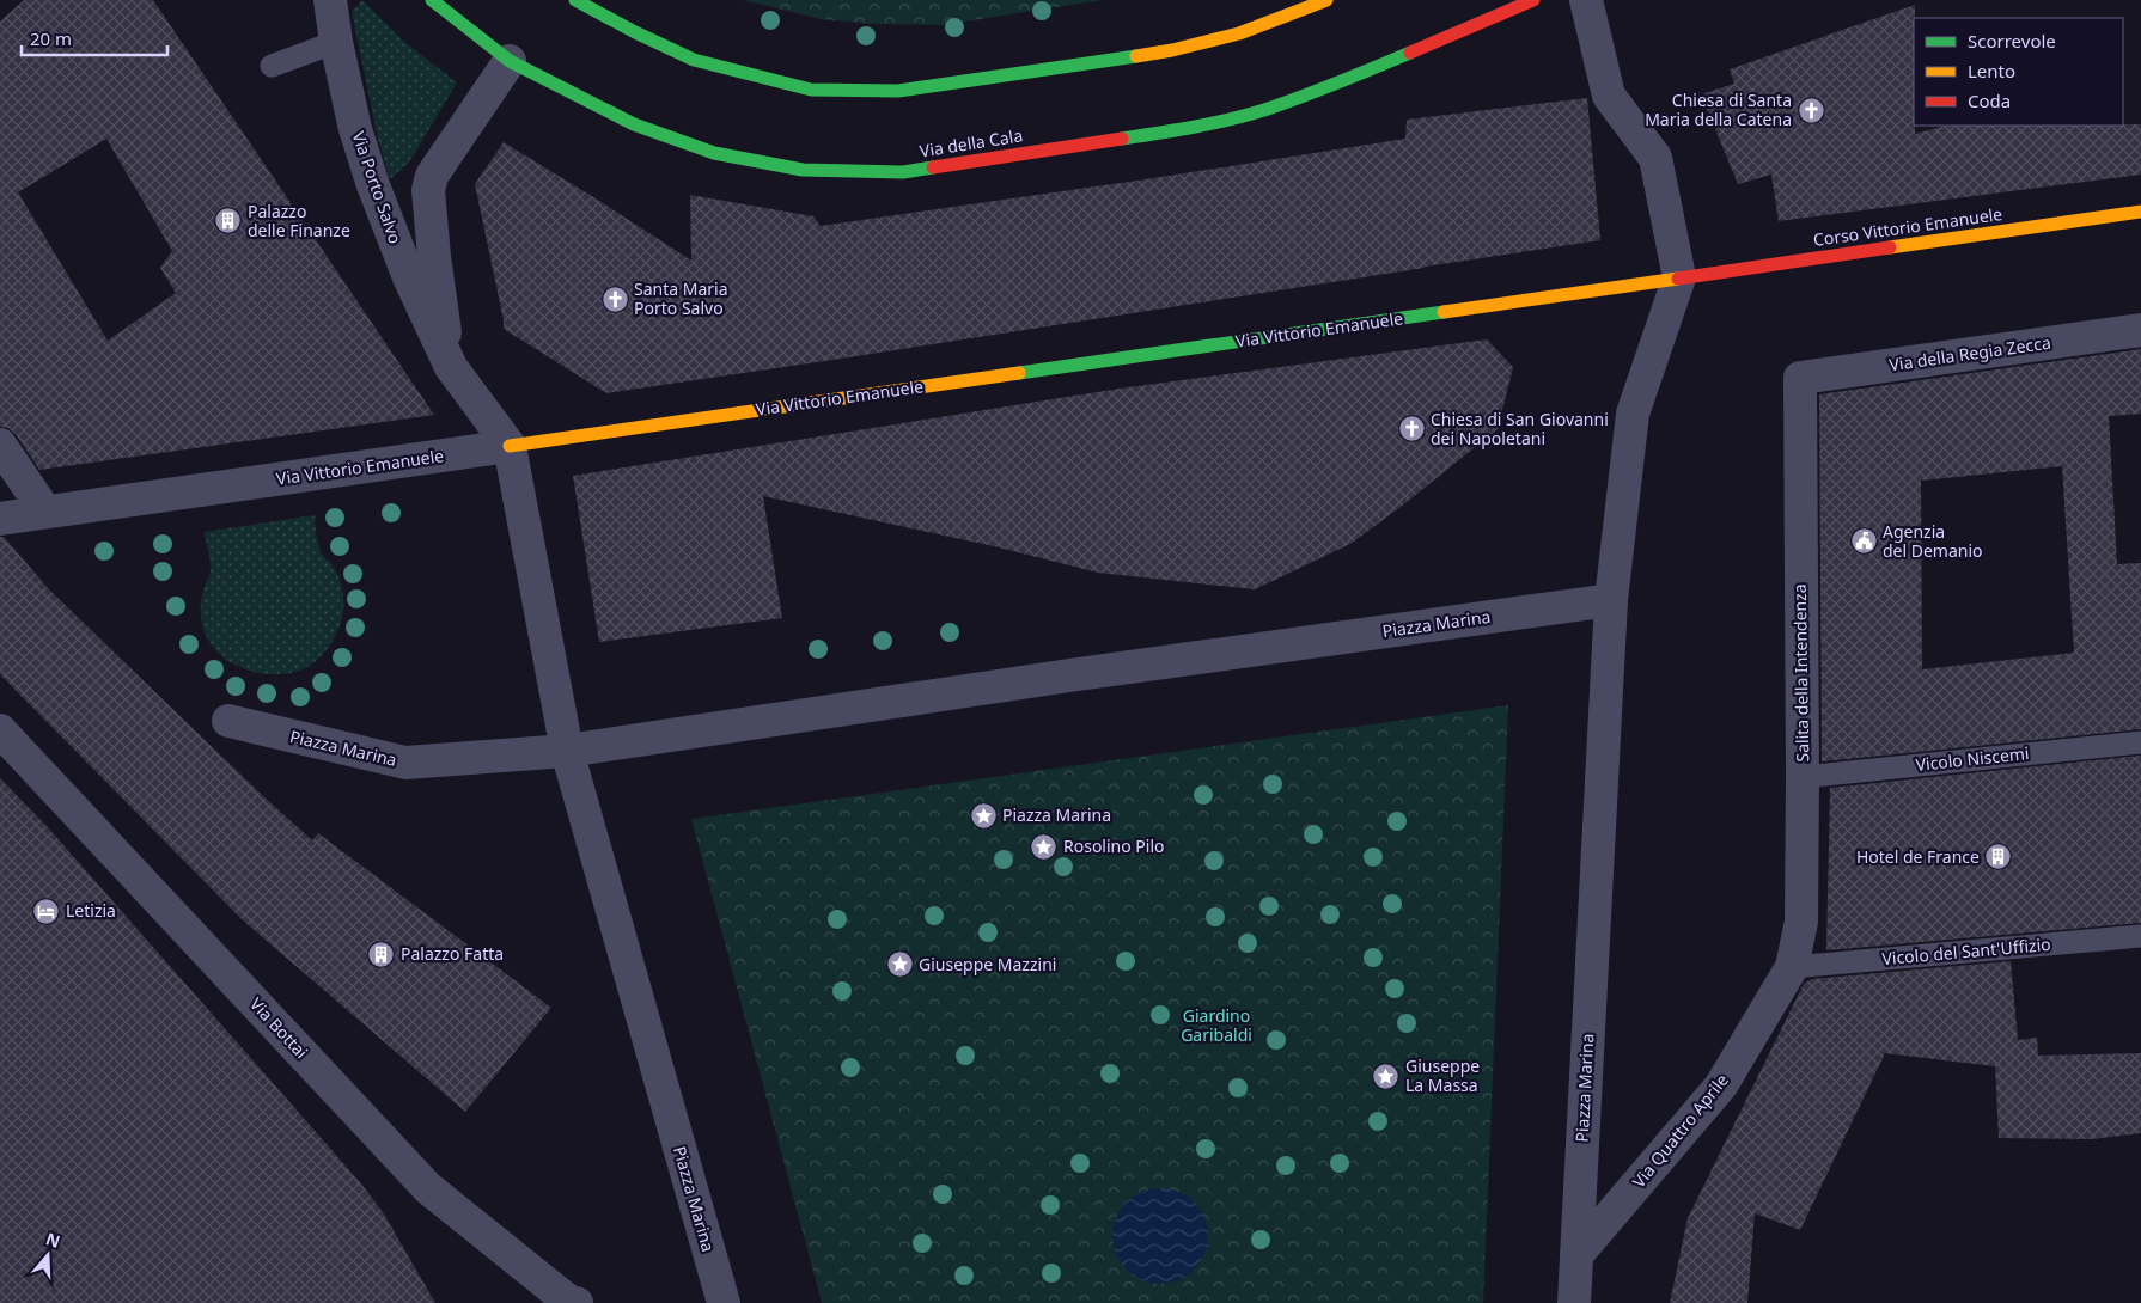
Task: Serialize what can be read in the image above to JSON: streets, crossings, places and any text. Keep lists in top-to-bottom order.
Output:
{
  "streets": {
    "main road": ["Via della Cala", "Corso Vittorio Emanuele", "Via Vittorio Emanuele"],
    "street": [
      "Via Porto Salvo",
      "Via della Regia Zecca",
      "Piazza Marina",
      "Salita della Intendenza",
      "Via Bottai",
      "Via Quattro Aprile"
    ],
    "lane": ["Vicolo Niscemi", "Vicolo del Sant'Uffizio"]
  },
  "crossings": [
    ["Via della Cala", "Via Porto Salvo"],
    ["Via Porto Salvo", "Via Vittorio Emanuele"],
    ["Via Porto Salvo", "Piazza Marina"],
    ["Corso Vittorio Emanuele", "Via Vittorio Emanuele"],
    ["Via Vittorio Emanuele", "Piazza Marina"],
    ["Via della Regia Zecca", "Salita della Intendenza"],
    ["Piazza Marina", "Via Quattro Aprile"],
    ["Salita della Intendenza", "Vicolo Niscemi"],
    ["Salita della Intendenza", "Vicolo del Sant'Uffizio"],
    ["Salita della Intendenza", "Via Quattro Aprile"],
    ["Vicolo del Sant'Uffizio", "Via Quattro Aprile"]
  ],
  "parks": ["Giardino Garibaldi"],
  "places": {
    "church": ["Chiesa di Santa Maria della Catena", "Santa Maria Porto Salvo", "Chiesa di San Giovanni dei Napoletani"],
    "building": ["Palazzo delle Finanze", "Hotel de France", "Palazzo Fatta"],
    "public building": ["Agenzia del Demanio"],
    "place": [
      "Piazza Marina",
      "Rosolino Pilo",
      "Giuseppe Mazzini",
      "Giuseppe La Massa"
    ],
    "hotel": ["Letizia"]
  },
  "legend": ["Scorrevole", "Lento", "Coda"],
  "scale_bar": "20 m",
  "north": "top"
}
